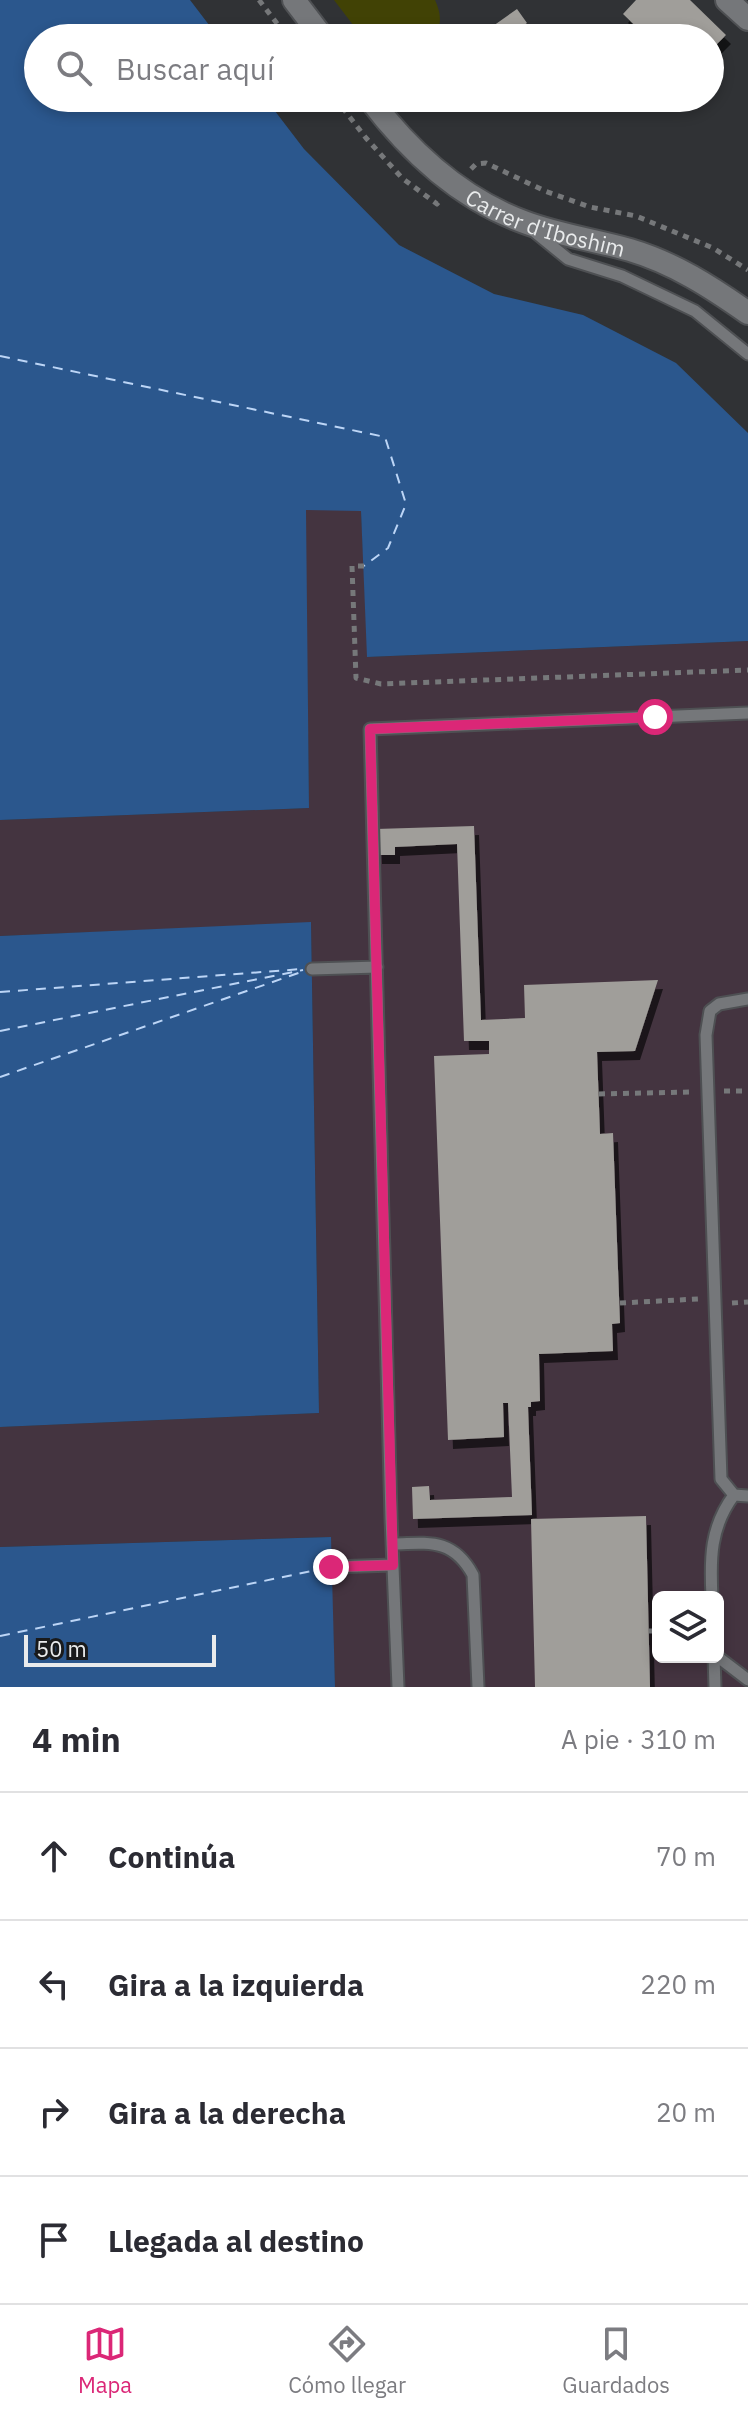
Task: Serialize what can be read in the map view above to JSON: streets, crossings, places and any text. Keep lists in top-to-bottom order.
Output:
{
  "streets": {
    "street": ["Carrer d'Iboshim"]
  },
  "scale_bar": "50 m",
  "page": {
    "search": "Buscar aquí",
    "scale": "50 m",
    "heading": ["4 min", "A pie · 310 m"],
    "list": [
      ["Continúa", "70 m"],
      ["Gira a la izquierda", "220 m"],
      ["Gira a la derecha", "20 m"],
      "Llegada al destino"
    ],
    "nav": ["Mapa", "Cómo llegar", "Guardados"]
  }
}
